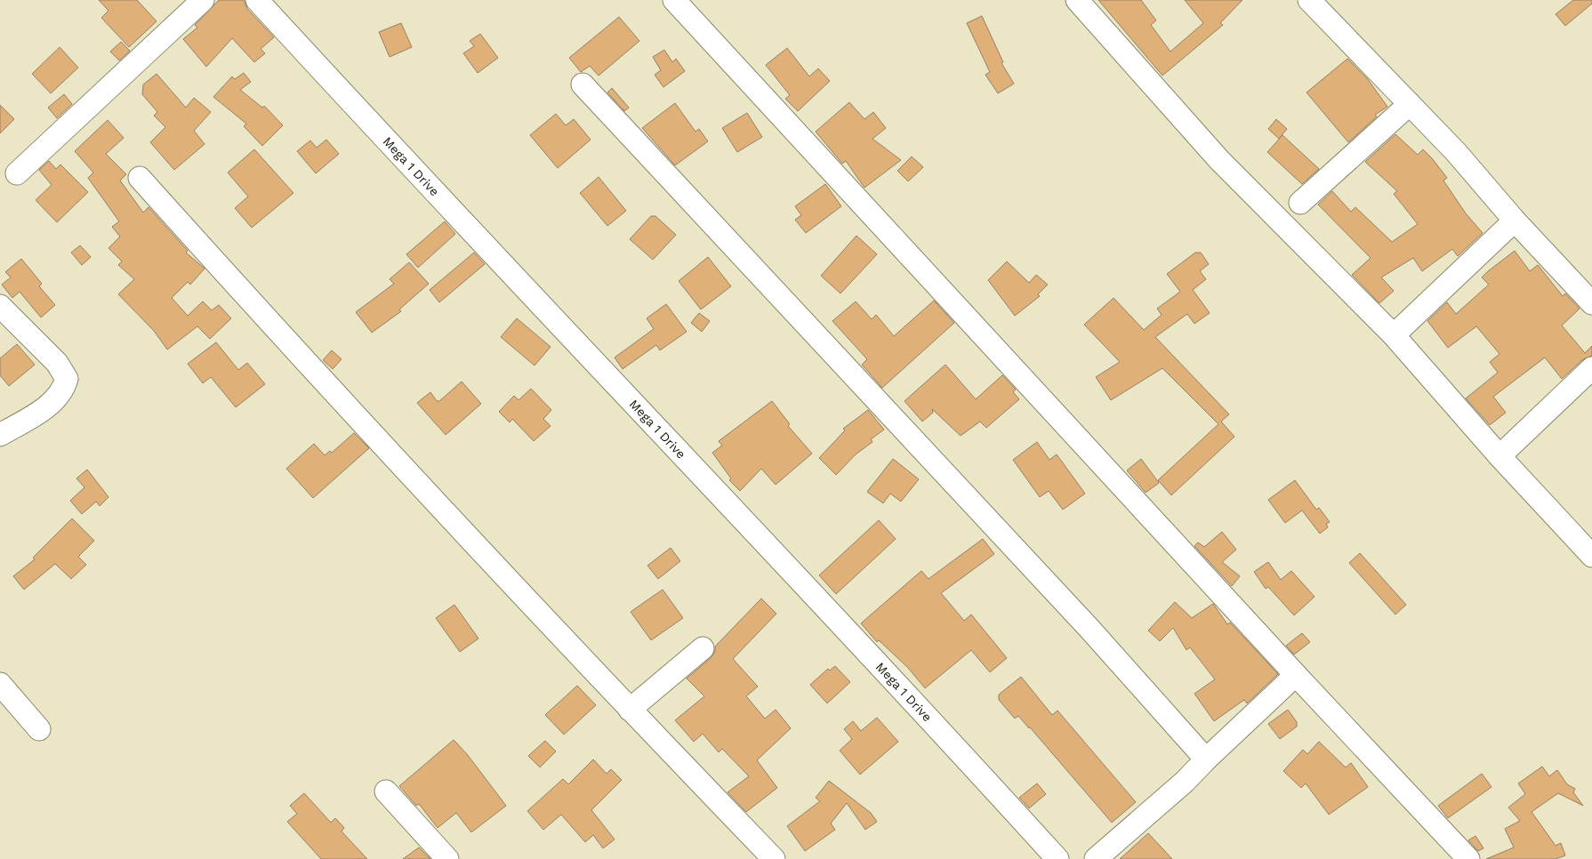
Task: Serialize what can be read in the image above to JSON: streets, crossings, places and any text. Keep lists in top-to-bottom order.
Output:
{
  "streets": {
    "street": ["Mega 1 Drive"]
  }
}
